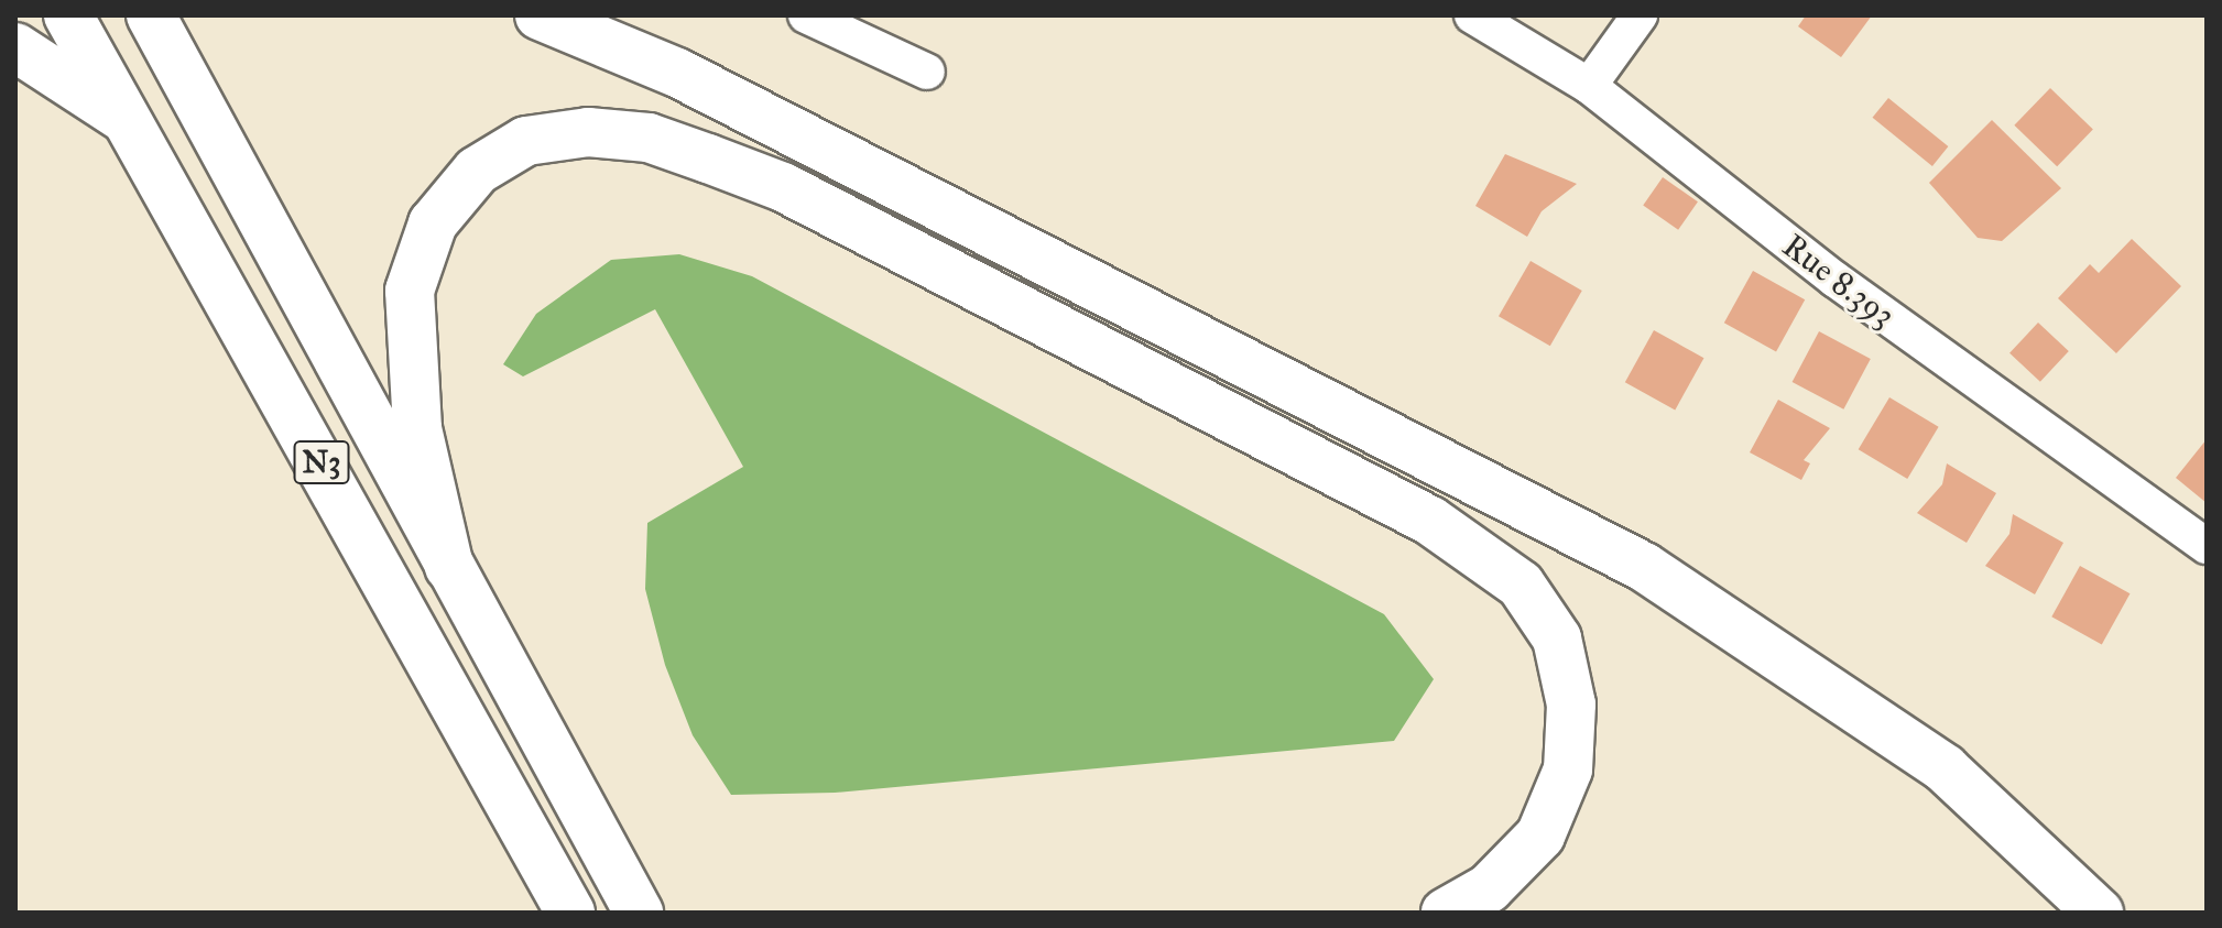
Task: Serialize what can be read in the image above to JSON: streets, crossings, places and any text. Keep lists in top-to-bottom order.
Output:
{
  "streets": {
    "highway": ["N3"],
    "street": ["Rue 8.393"]
  }
}
